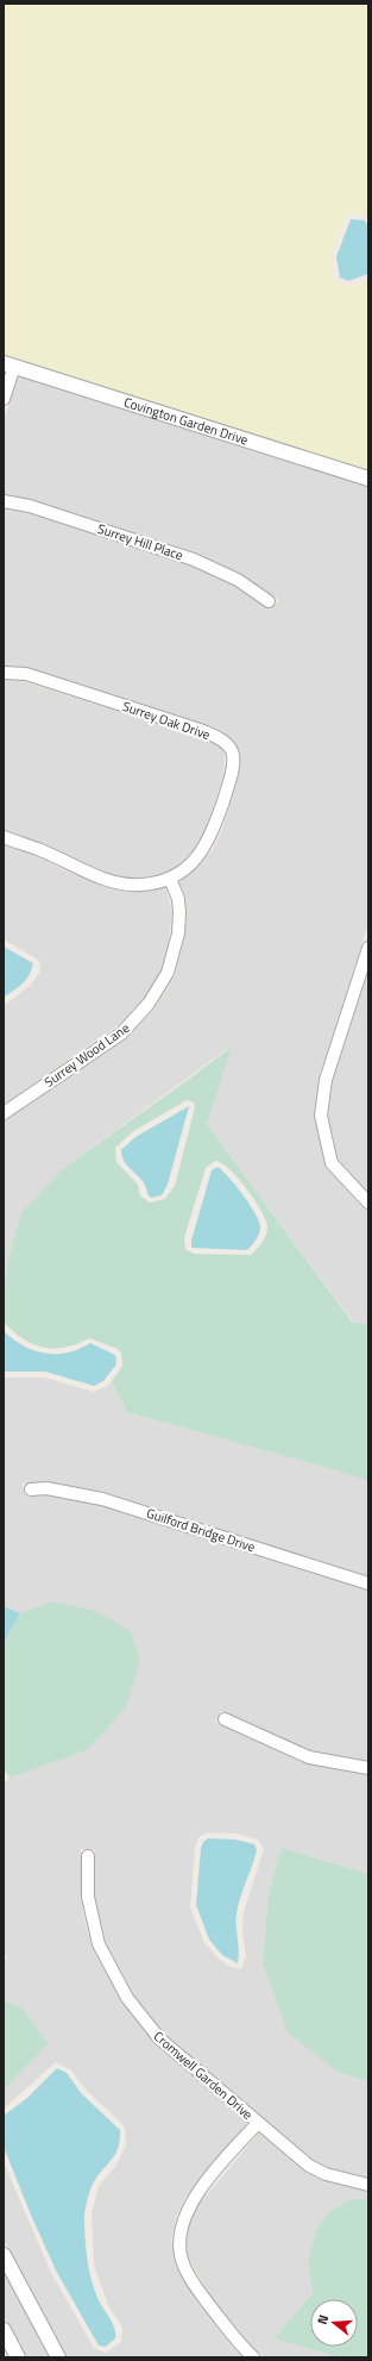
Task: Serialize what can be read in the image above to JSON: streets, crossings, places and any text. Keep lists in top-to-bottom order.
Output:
{
  "streets": {
    "street": [
      "Covington Garden Drive",
      "Surrey Hill Place",
      "Surrey Oak Drive",
      "Surrey Wood Lane",
      "Guilford Bridge Drive",
      "Cromwell Garden Drive"
    ]
  },
  "crossings": [
    ["Surrey Oak Drive", "Surrey Wood Lane"]
  ],
  "north": "left"
}
